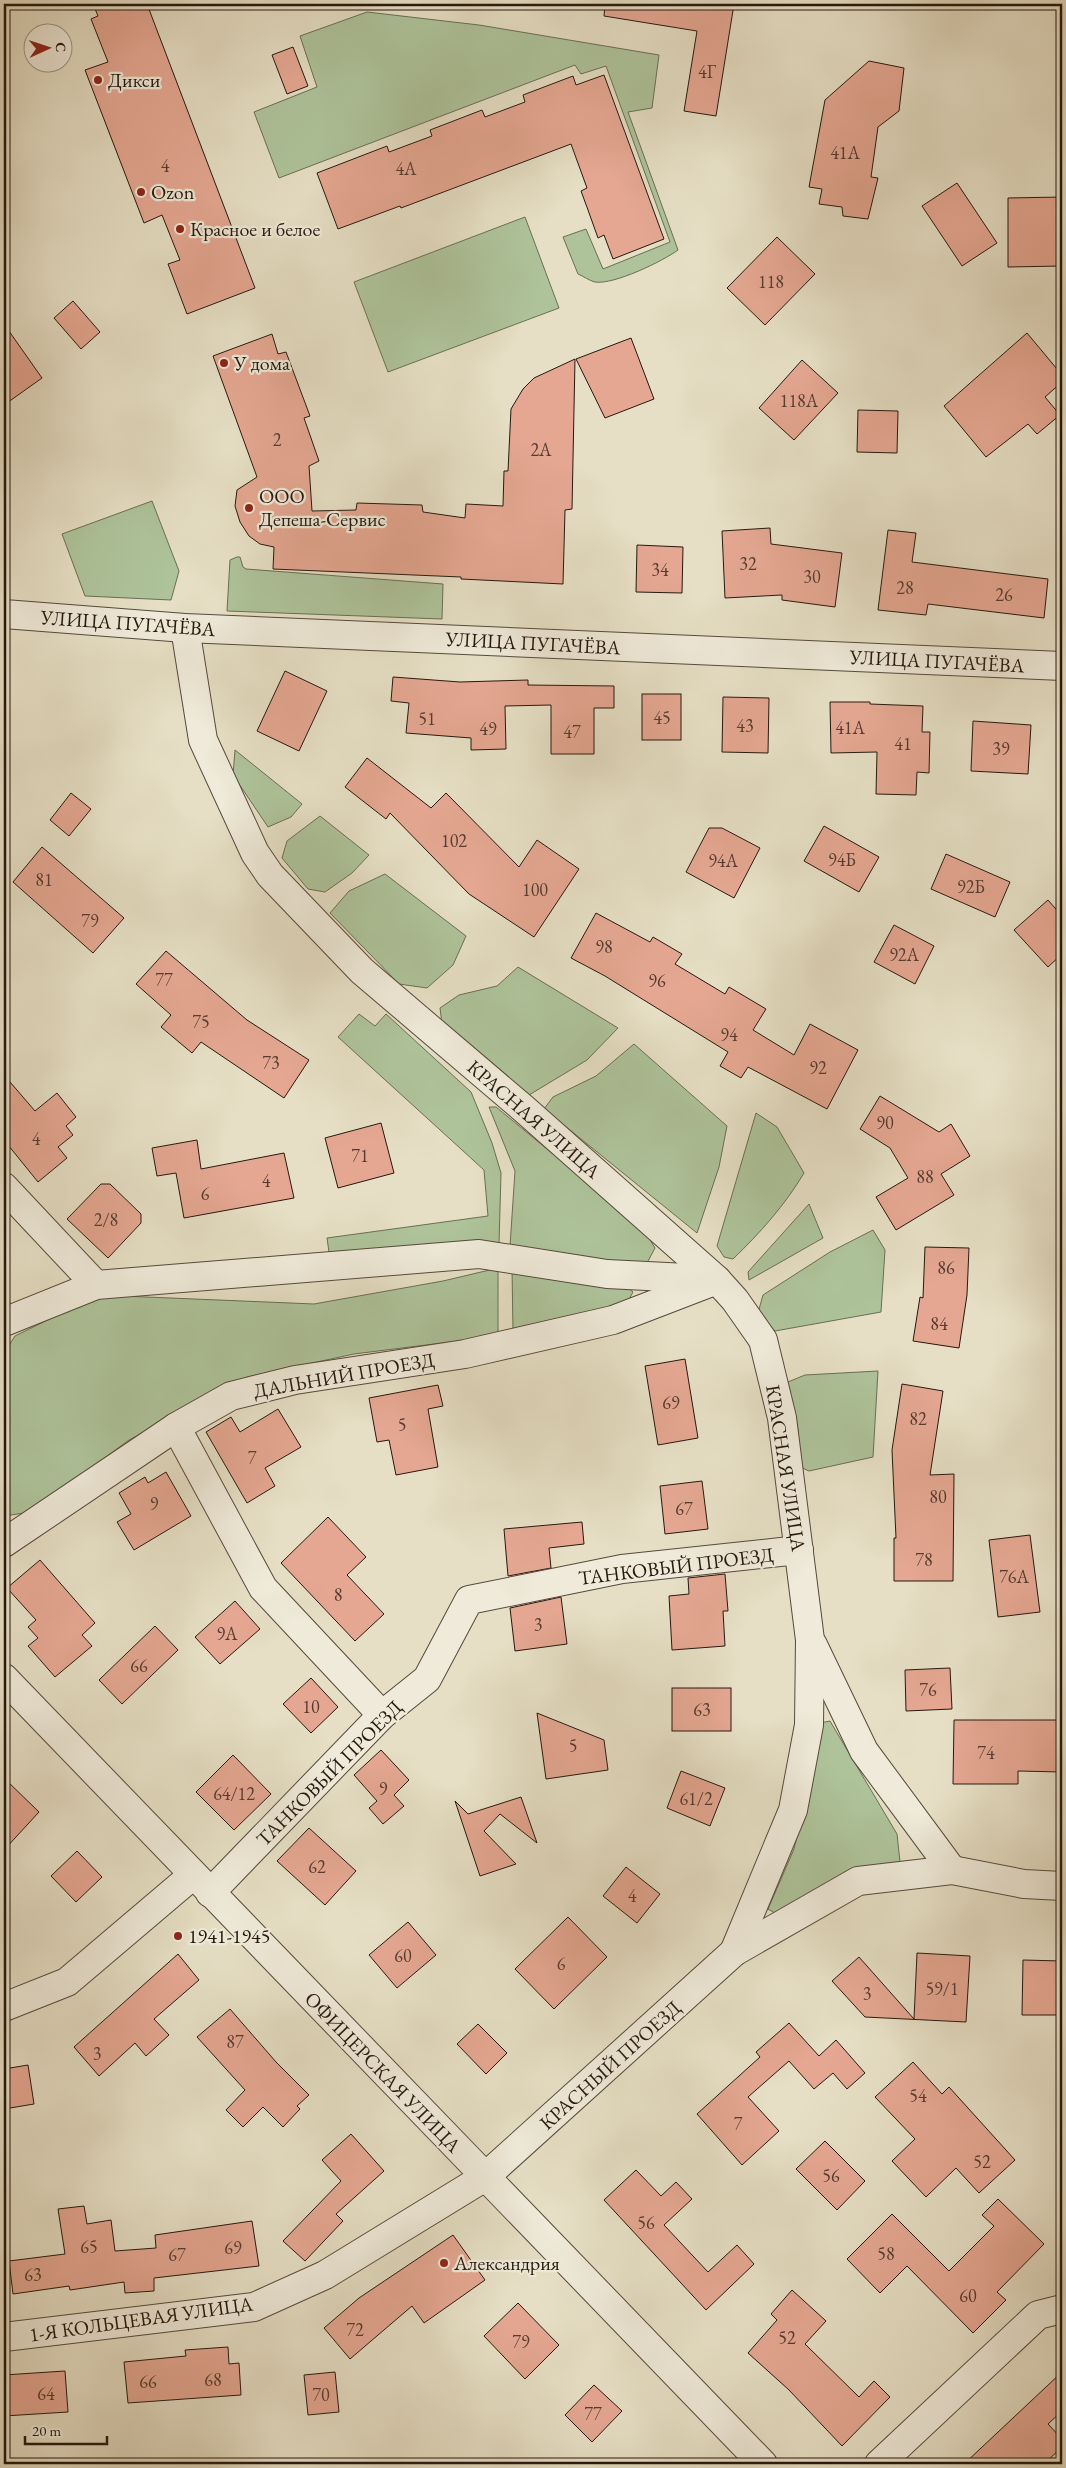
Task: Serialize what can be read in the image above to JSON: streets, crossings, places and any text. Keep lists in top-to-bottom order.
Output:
{
  "streets": {
    "street": [
      "УЛИЦА ПУГАЧЁВА",
      "КРАСНАЯ УЛИЦА",
      "ДАЛЬНИЙ ПРОЕЗД",
      "ТАНКОВЫЙ ПРОЕЗД",
      "КРАСНЫЙ ПРОЕЗД",
      "ОФИЦЕРСКАЯ УЛИЦА",
      "1-Я КОЛЬЦЕВАЯ УЛИЦА"
    ]
  },
  "crossings": [
    ["УЛИЦА ПУГАЧЁВА", "КРАСНАЯ УЛИЦА"],
    ["КРАСНАЯ УЛИЦА", "ДАЛЬНИЙ ПРОЕЗД"],
    ["КРАСНАЯ УЛИЦА", "ТАНКОВЫЙ ПРОЕЗД"],
    ["КРАСНАЯ УЛИЦА", "КРАСНЫЙ ПРОЕЗД"],
    ["ТАНКОВЫЙ ПРОЕЗД", "ОФИЦЕРСКАЯ УЛИЦА"],
    ["КРАСНЫЙ ПРОЕЗД", "ОФИЦЕРСКАЯ УЛИЦА"],
    ["КРАСНЫЙ ПРОЕЗД", "1-Я КОЛЬЦЕВАЯ УЛИЦА"],
    ["ОФИЦЕРСКАЯ УЛИЦА", "1-Я КОЛЬЦЕВАЯ УЛИЦА"]
  ],
  "places": [
    "Дикси",
    "Ozon",
    "Красное и белое",
    "У дома",
    "ООО Депеша-Сервис",
    "1941-1945",
    "Александрия"
  ],
  "house_numbers": [
    "4Г",
    "41А",
    "4",
    "4А",
    "118",
    "118А",
    "2",
    "2А",
    "32",
    "34",
    "30",
    "28",
    "26",
    "45",
    "51",
    "43",
    "41А",
    "49",
    "47",
    "41",
    "39",
    "102",
    "94Б",
    "94А",
    "81",
    "92Б",
    "100",
    "79",
    "98",
    "92А",
    "77",
    "96",
    "75",
    "94",
    "73",
    "92",
    "90",
    "4",
    "71",
    "88",
    "4",
    "6",
    "2/8",
    "86",
    "84",
    "69",
    "82",
    "5",
    "7",
    "80",
    "9",
    "67",
    "78",
    "76А",
    "8",
    "3",
    "9А",
    "66",
    "76",
    "10",
    "63",
    "5",
    "74",
    "9",
    "64/12",
    "61/2",
    "62",
    "4",
    "60",
    "6",
    "59/1",
    "3",
    "87",
    "3",
    "54",
    "7",
    "52",
    "56",
    "56",
    "65",
    "69",
    "58",
    "67",
    "63",
    "60",
    "72",
    "52",
    "79",
    "68",
    "66",
    "64",
    "70",
    "77"
  ],
  "scale_bar": "20 m",
  "north": "right"
}
